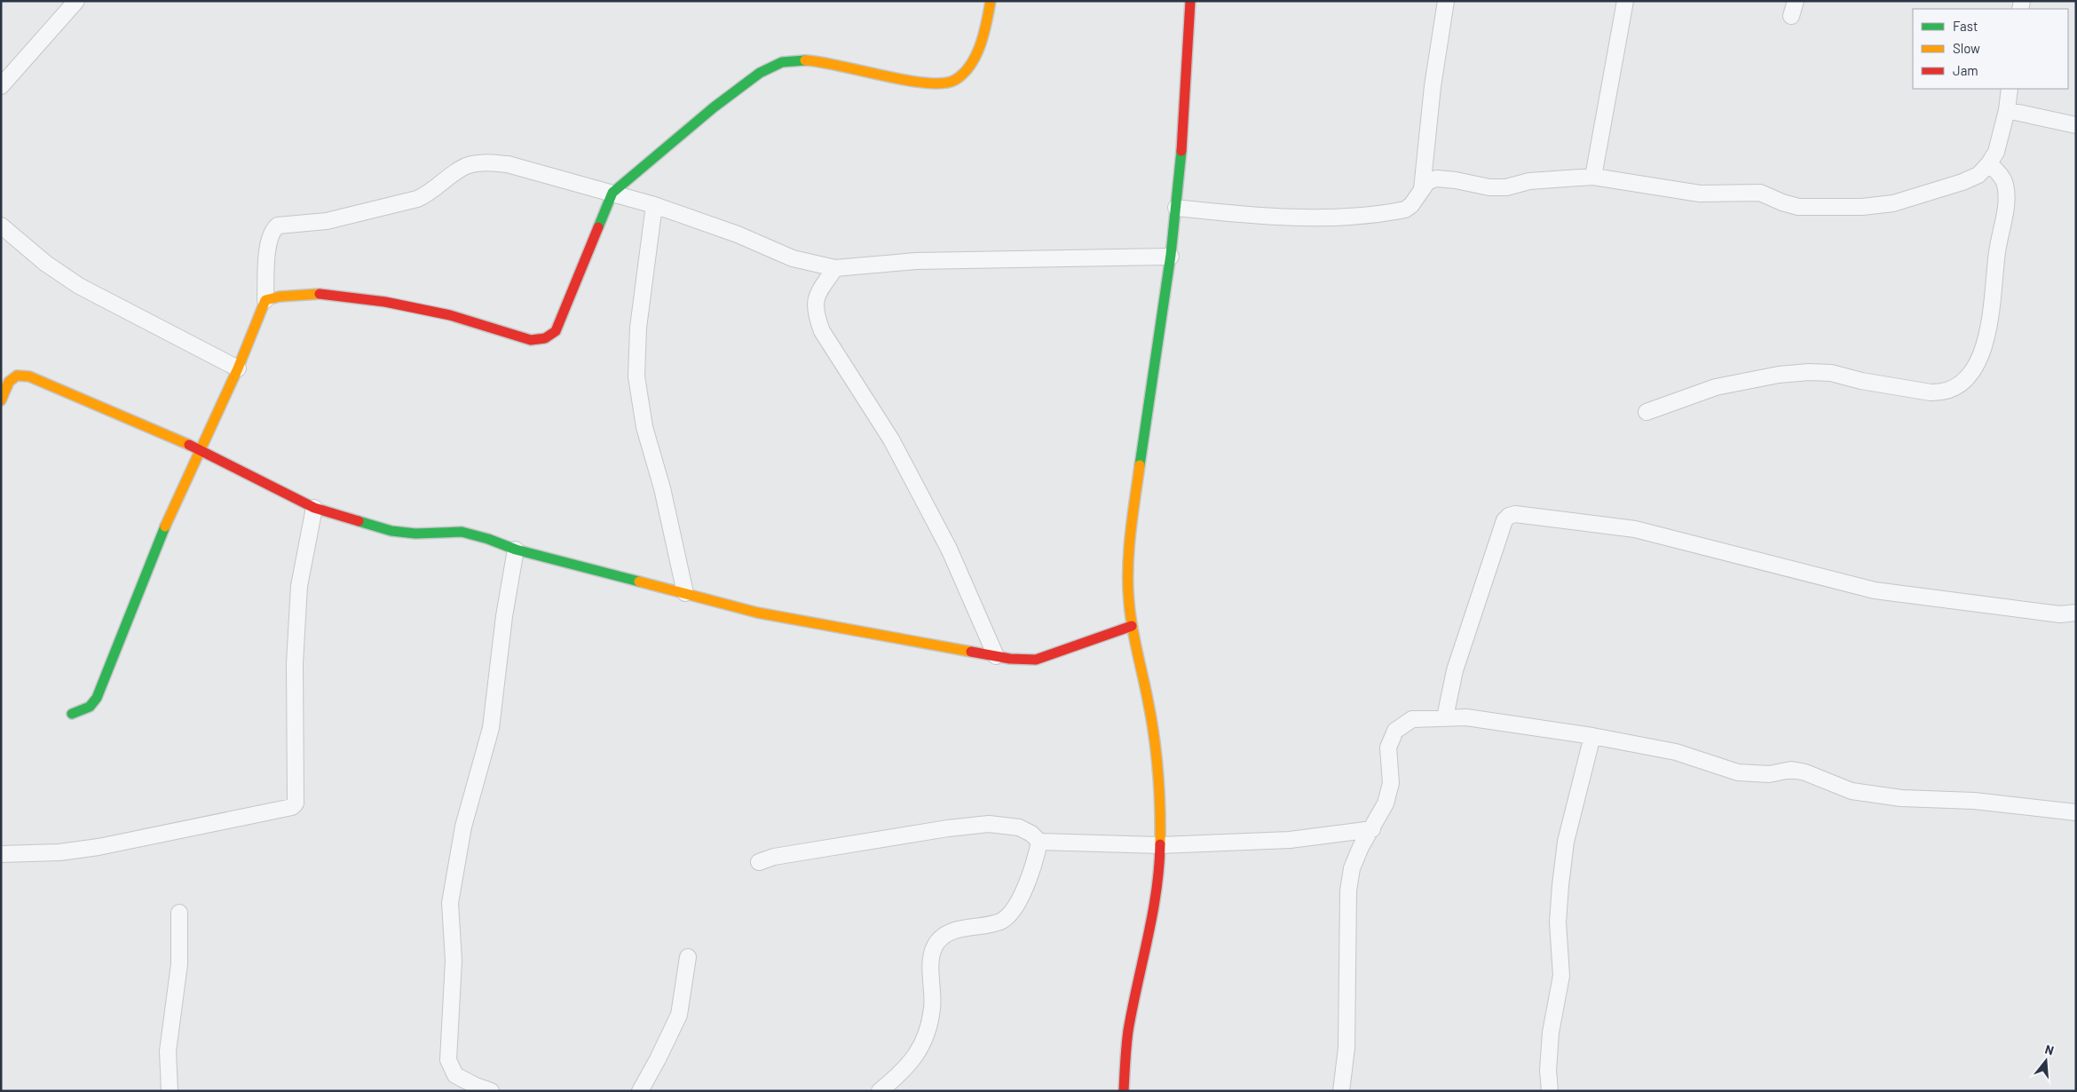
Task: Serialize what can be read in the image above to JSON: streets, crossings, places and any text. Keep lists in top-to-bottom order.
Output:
{
  "legend": ["Fast", "Slow", "Jam"],
  "north": "top"
}
